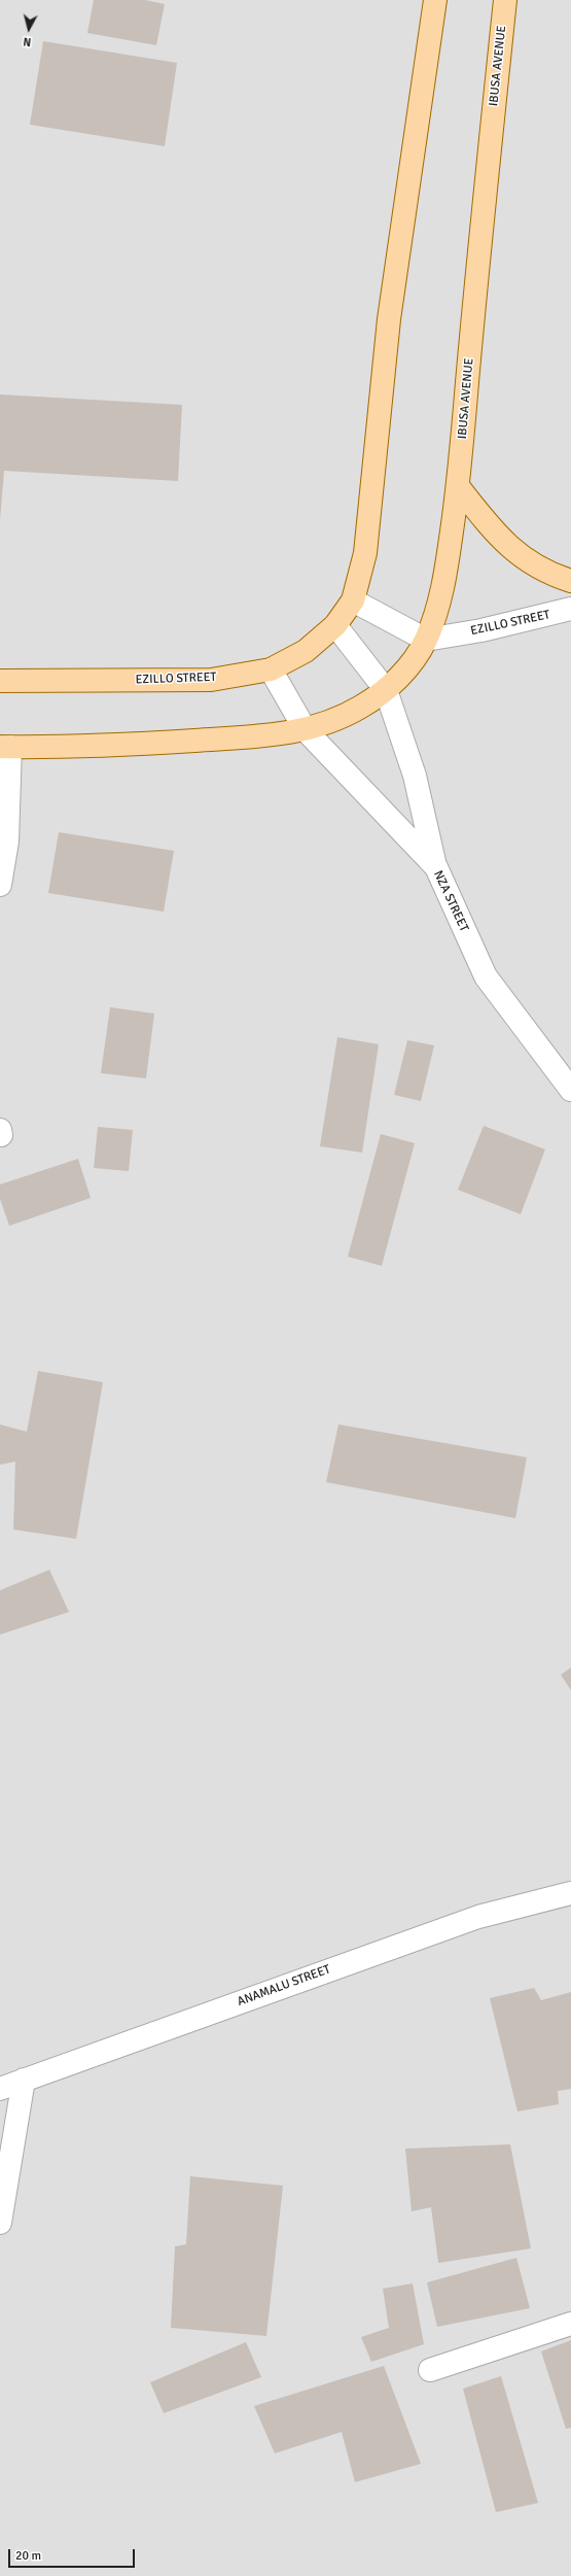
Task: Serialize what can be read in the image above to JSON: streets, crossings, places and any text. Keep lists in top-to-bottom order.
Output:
{
  "streets": {
    "main road": ["IBUSA AVENUE", "EZILLO STREET"],
    "street": ["NZA STREET", "ANAMALU STREET"]
  },
  "crossings": [
    ["IBUSA AVENUE", "EZILLO STREET"],
    ["IBUSA AVENUE", "NZA STREET"],
    ["EZILLO STREET", "NZA STREET"]
  ],
  "scale_bar": "20 m",
  "north": "bottom"
}
